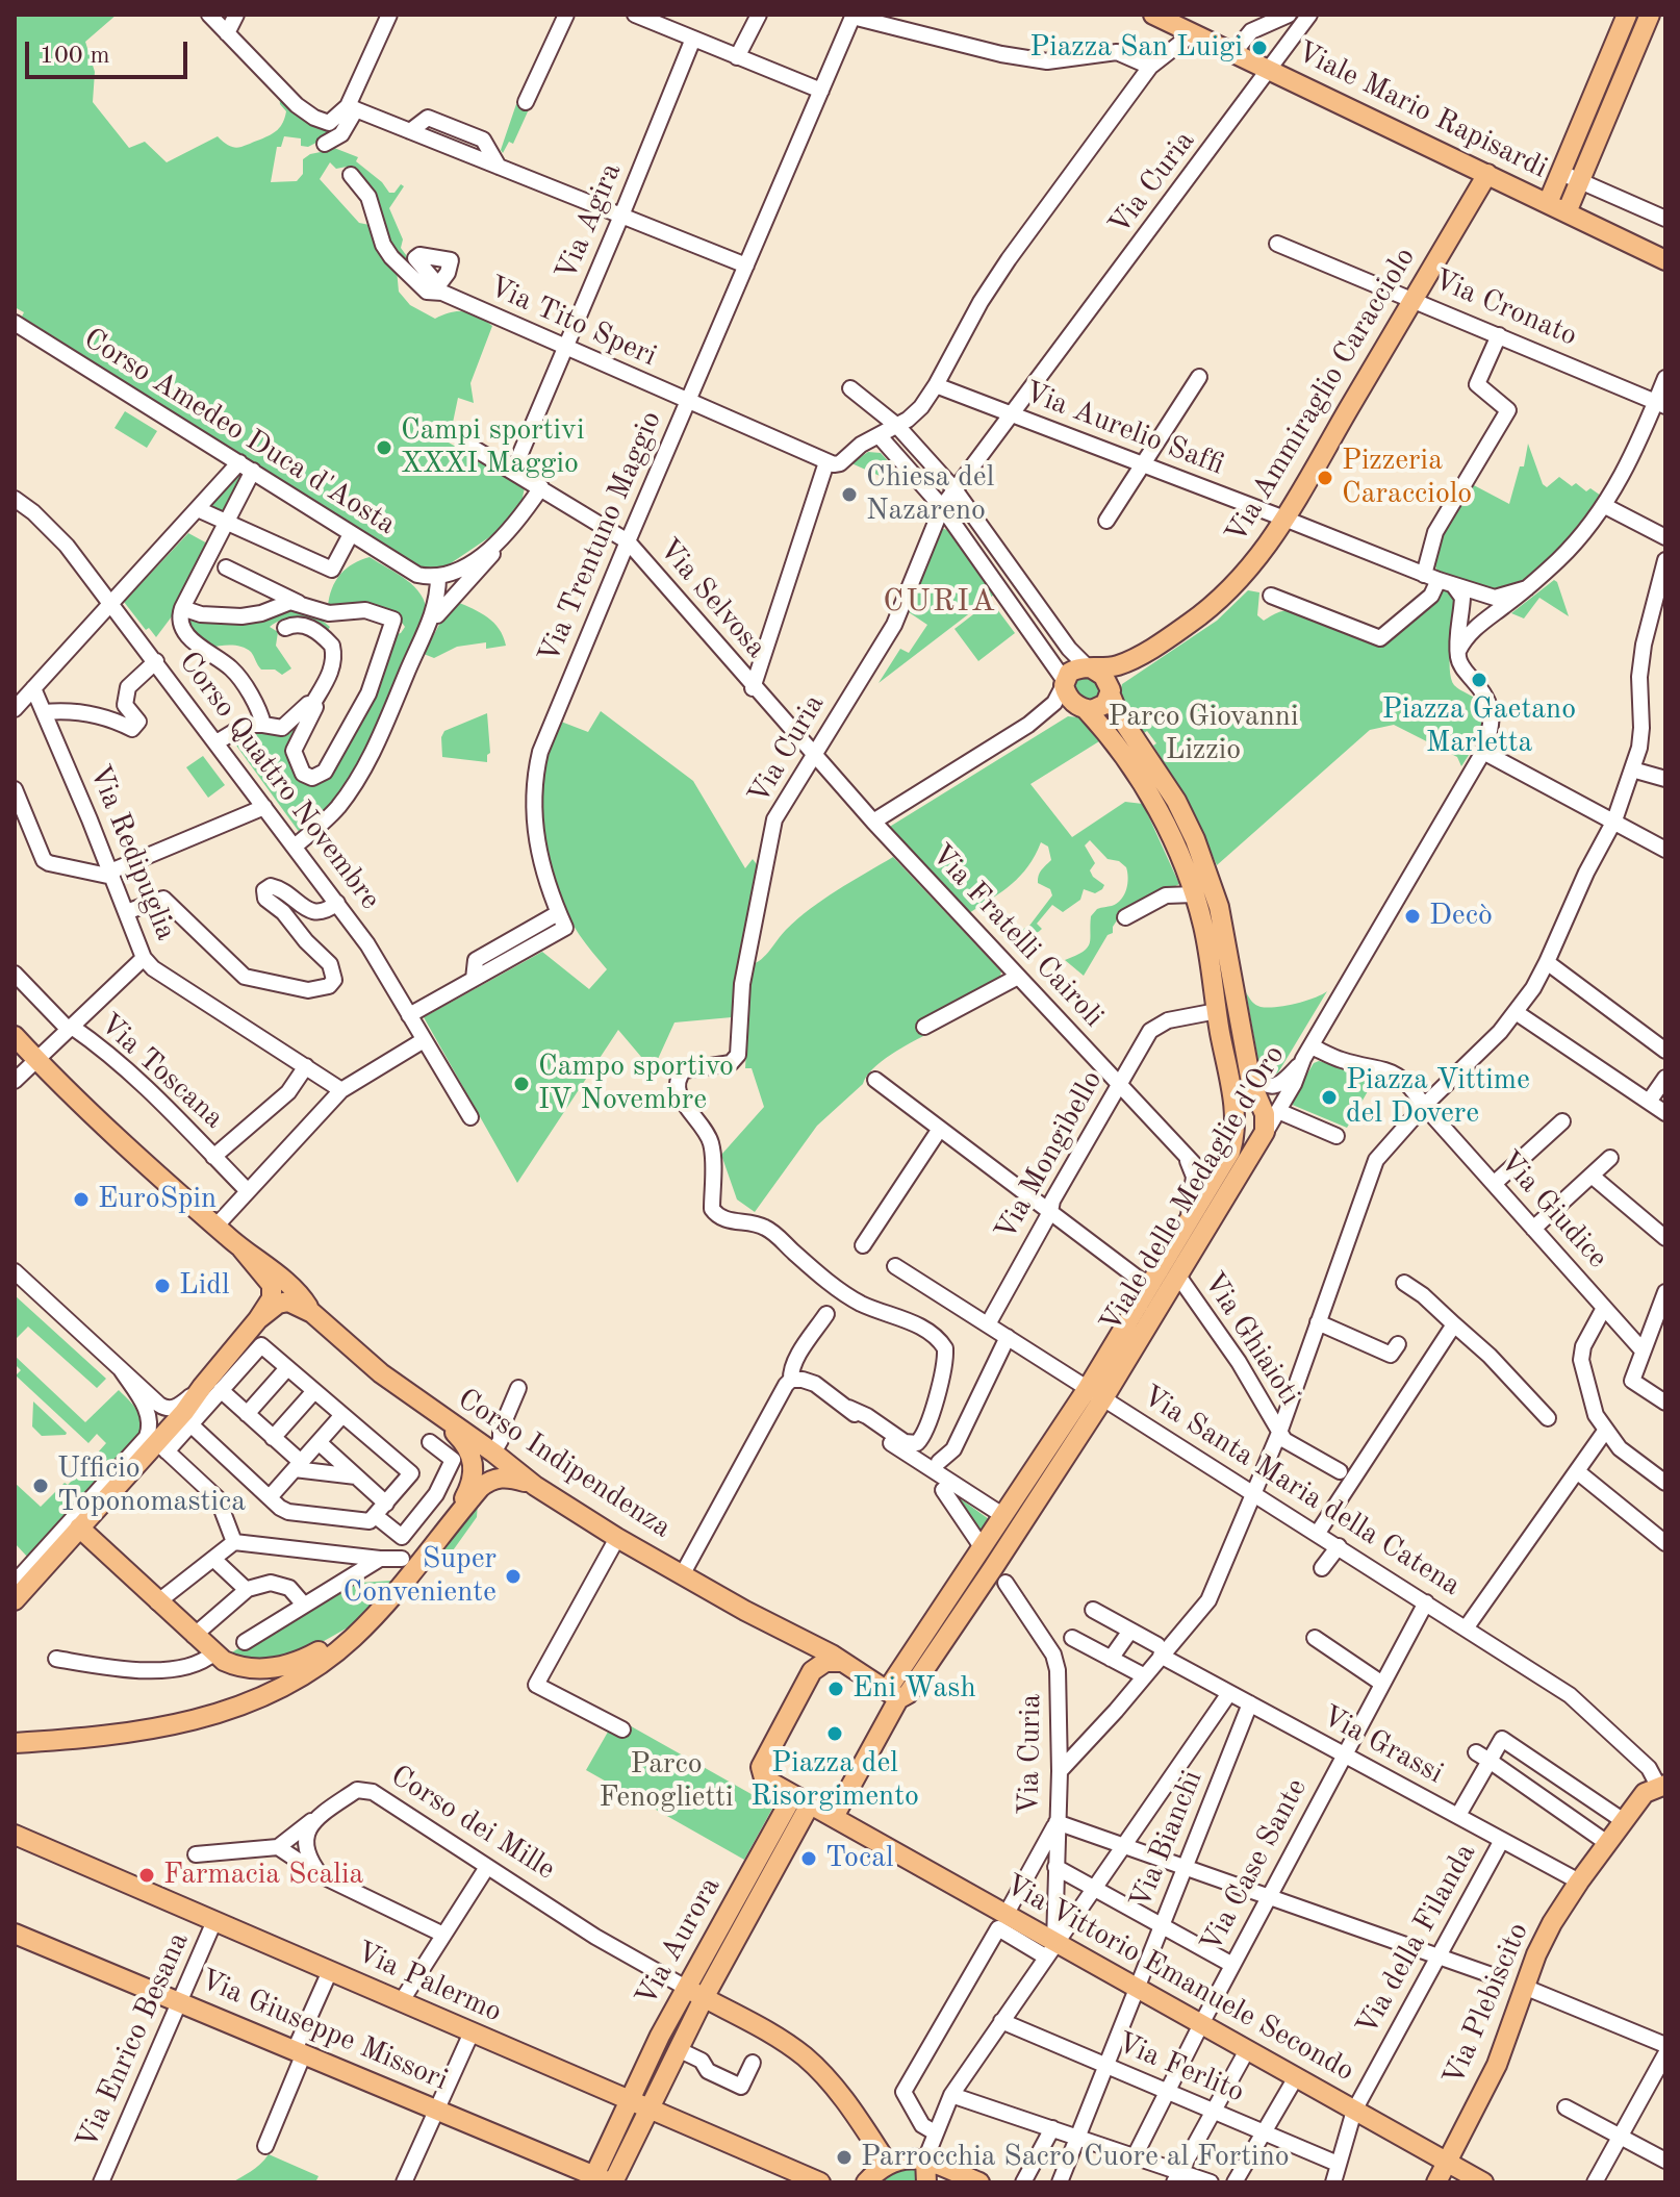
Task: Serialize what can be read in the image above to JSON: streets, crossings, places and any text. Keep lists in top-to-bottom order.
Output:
{
  "streets": {
    "main road": [
      "Viale Mario Rapisardi",
      "Via Ammiraglio Caracciolo",
      "Viale delle Medaglie d'Oro",
      "Corso Indipendenza",
      "Via Aurora",
      "Via Vittorio Emanuele Secondo",
      "Via Palermo",
      "Via Plebiscito",
      "Via Giuseppe Missori"
    ],
    "street": [
      "Via Curia",
      "Via Agira",
      "Via Cronato",
      "Via Tito Speri",
      "Via Aurelio Saffi",
      "Corso Amedeo Duca d'Aosta",
      "Via Trentuno Maggio",
      "Via Selvosa",
      "Corso Quattro Novembre",
      "Via Redipuglia",
      "Via Fratelli Cairoli",
      "Via Toscana",
      "Via Mongibello",
      "Via Giudice",
      "Via Ghiaioti",
      "Via Santa Maria della Catena",
      "Via Grassi",
      "Corso dei Mille",
      "Via Bianchi",
      "Via Case Sante",
      "Via della Filanda",
      "Via Enrico Besana",
      "Via Ferlito"
    ]
  },
  "crossings": [
    ["Viale Mario Rapisardi", "Via Curia"],
    ["Viale Mario Rapisardi", "Via Ammiraglio Caracciolo"],
    ["Via Curia", "Via Aurelio Saffi"],
    ["Via Curia", "Via Selvosa"],
    ["Via Curia", "Via Fratelli Cairoli"],
    ["Via Curia", "Via Vittorio Emanuele Secondo"],
    ["Via Agira", "Via Tito Speri"],
    ["Via Agira", "Via Selvosa"],
    ["Via Cronato", "Via Ammiraglio Caracciolo"],
    ["Via Tito Speri", "Via Trentuno Maggio"],
    ["Via Ammiraglio Caracciolo", "Via Aurelio Saffi"],
    ["Via Trentuno Maggio", "Via Selvosa"],
    ["Via Trentuno Maggio", "Corso Quattro Novembre"],
    ["Via Selvosa", "Via Fratelli Cairoli"],
    ["Via Redipuglia", "Via Toscana"],
    ["Via Fratelli Cairoli", "Via Mongibello"],
    ["Via Fratelli Cairoli", "Viale delle Medaglie d'Oro"],
    ["Via Mongibello", "Via Santa Maria della Catena"],
    ["Viale delle Medaglie d'Oro", "Via Giudice"],
    ["Viale delle Medaglie d'Oro", "Via Ghiaioti"],
    ["Viale delle Medaglie d'Oro", "Corso Indipendenza"],
    ["Viale delle Medaglie d'Oro", "Via Santa Maria della Catena"],
    ["Via Santa Maria della Catena", "Via Case Sante"],
    ["Via Santa Maria della Catena", "Via Plebiscito"],
    ["Via Grassi", "Via Bianchi"],
    ["Via Grassi", "Via Case Sante"],
    ["Via Grassi", "Via della Filanda"],
    ["Via Grassi", "Via Plebiscito"],
    ["Corso dei Mille", "Via Aurora"],
    ["Via Bianchi", "Via Vittorio Emanuele Secondo"],
    ["Via Bianchi", "Via Ferlito"],
    ["Via Case Sante", "Via Vittorio Emanuele Secondo"],
    ["Via Case Sante", "Via Ferlito"],
    ["Via della Filanda", "Via Vittorio Emanuele Secondo"],
    ["Via della Filanda", "Via Ferlito"],
    ["Via Aurora", "Via Vittorio Emanuele Secondo"],
    ["Via Aurora", "Via Palermo"],
    ["Via Aurora", "Via Giuseppe Missori"],
    ["Via Vittorio Emanuele Secondo", "Via Plebiscito"],
    ["Via Palermo", "Via Enrico Besana"],
    ["Via Giuseppe Missori", "Via Enrico Besana"]
  ],
  "districts": ["CURIA"],
  "parks": ["Parco Giovanni Lizzio", "Parco Fenoglietti"],
  "places": [
    "Piazza San Luigi",
    "Campi sportivi XXXI Maggio",
    "Pizzeria Caracciolo",
    "Chiesa del Nazareno",
    "Piazza Gaetano Marletta",
    "Decò",
    "Campo sportivo IV Novembre",
    "Piazza Vittime del Dovere",
    "EuroSpin",
    "Lidl",
    "Ufficio Toponomastica",
    "Super Conveniente",
    "Eni Wash",
    "Piazza del Risorgimento",
    "Tocal",
    "Farmacia Scalia",
    "Parrocchia Sacro Cuore al Fortino"
  ],
  "scale_bar": "100 m"
}
